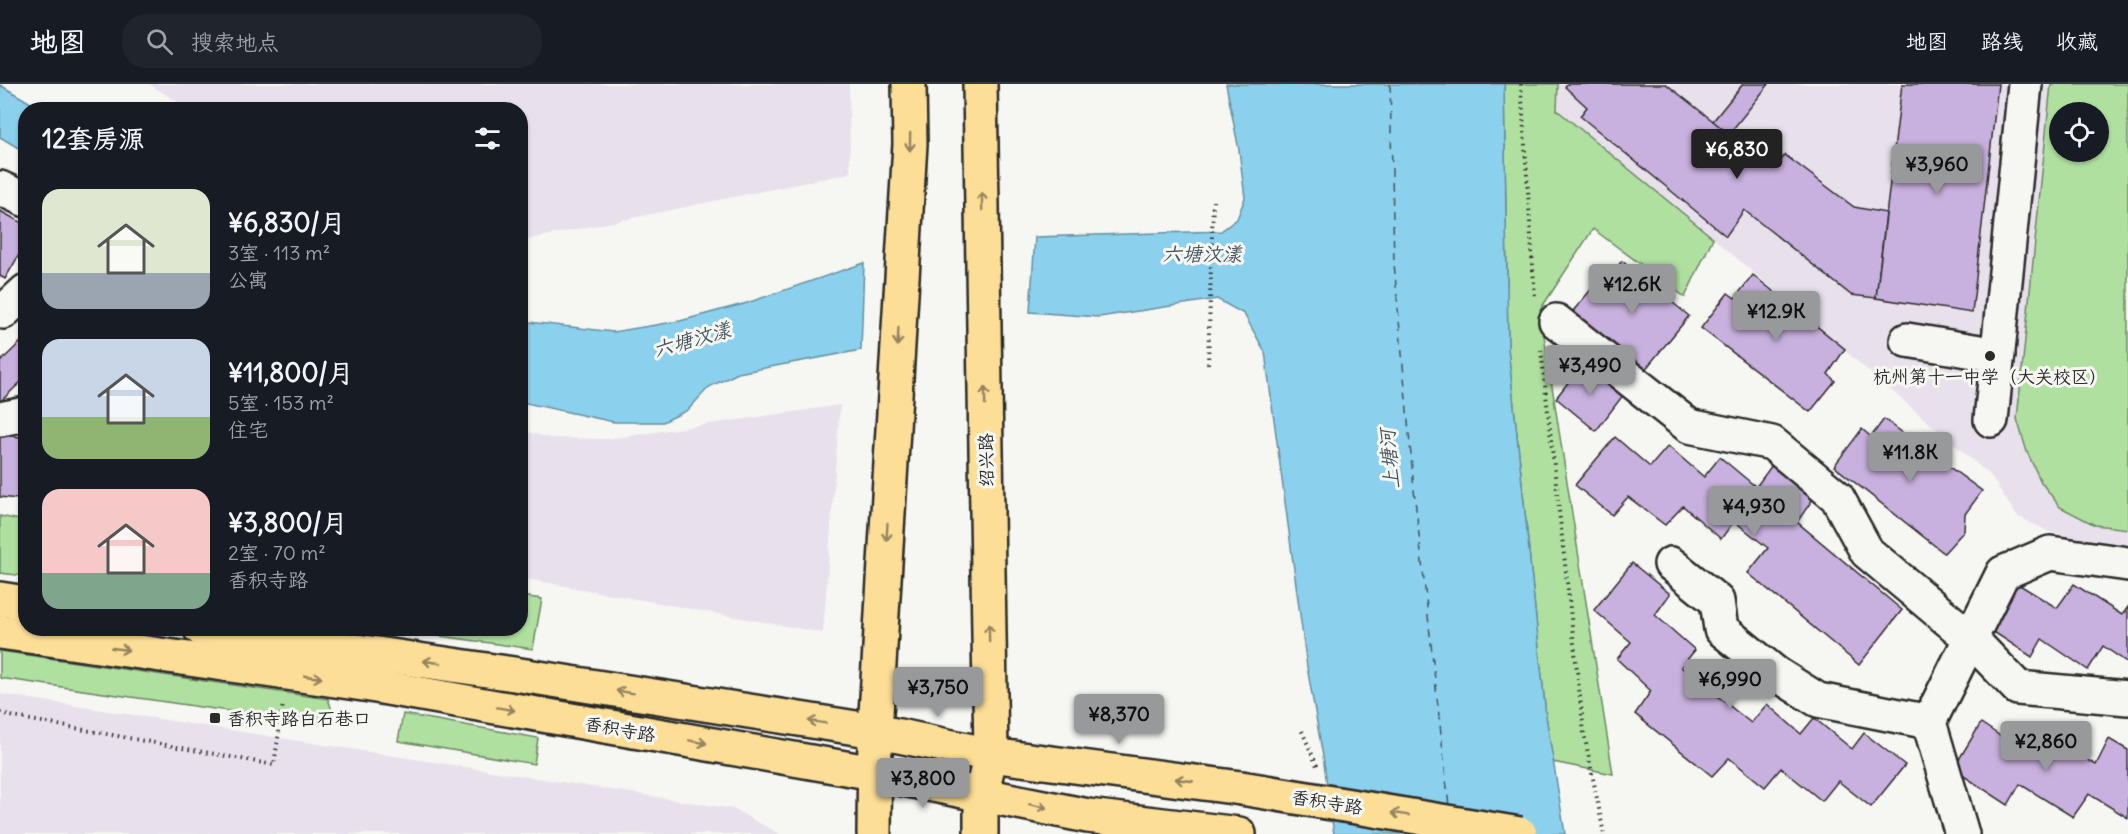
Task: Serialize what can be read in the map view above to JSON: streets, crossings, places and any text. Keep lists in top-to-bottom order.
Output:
{
  "streets": {
    "main road": ["绍兴路", "香积寺路"]
  },
  "crossings": [
    ["绍兴路", "香积寺路"]
  ],
  "water": ["六塘汶漾", "上塘河"],
  "places": {
    "other": ["杭州第十一中学（大关校区）"],
    "transit": ["香积寺路白石巷口"]
  },
  "page": {
    "header": "地图",
    "search": "搜索地点",
    "nav": ["地图", "路线", "收藏"],
    "heading": "12套房源",
    "price": [
      "¥6,830",
      "¥3,960",
      "¥12.6K",
      "¥12.9K",
      "¥3,490",
      "¥11.8K",
      "¥4,930",
      "¥6,990",
      "¥3,750",
      "¥8,370",
      "¥2,860",
      "¥3,800"
    ],
    "list": [
      {
        "name": "¥6,830/月",
        "note": "3室 · 113 m² · 公寓"
      },
      {
        "name": "¥11,800/月",
        "note": "5室 · 153 m² · 住宅"
      },
      {
        "name": "¥3,800/月",
        "note": "2室 · 70 m² · 香积寺路"
      }
    ]
  }
}
